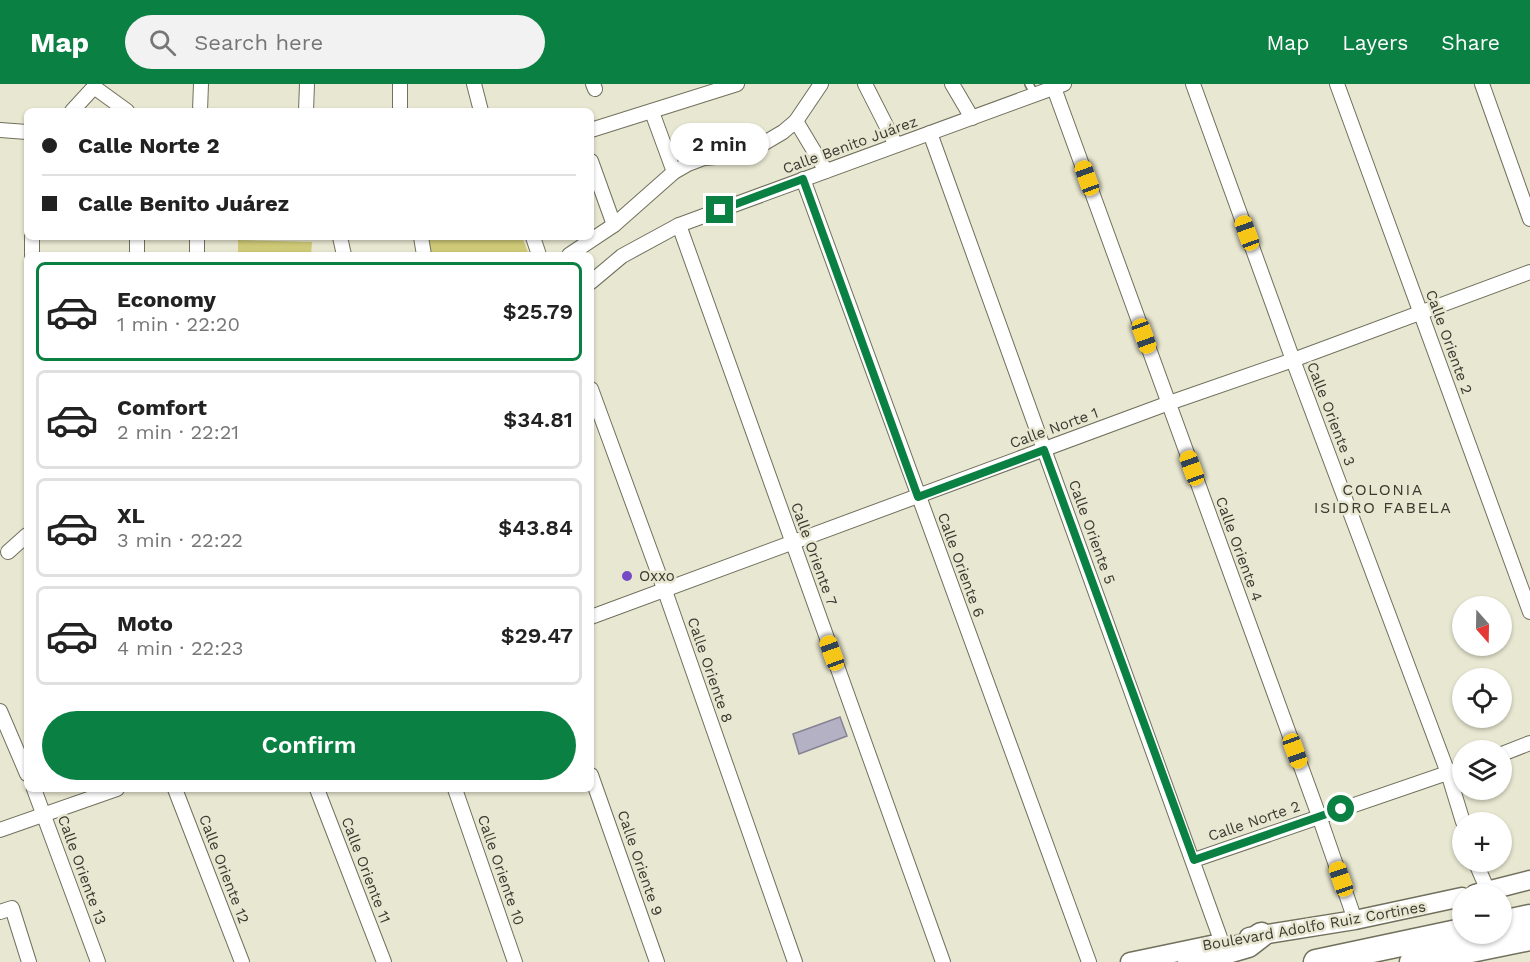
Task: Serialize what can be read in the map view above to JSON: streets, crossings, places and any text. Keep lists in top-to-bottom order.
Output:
{
  "streets": {
    "main road": ["Boulevard Adolfo Ruiz Cortines"],
    "street": [
      "Calle Benito Juárez",
      "Calle Oriente 2",
      "Calle Oriente 3",
      "Calle Norte 1",
      "Calle Oriente 5",
      "Calle Oriente 4",
      "Calle Oriente 7",
      "Calle Oriente 6",
      "Calle Oriente 8",
      "Calle Norte 2",
      "Calle Oriente 9",
      "Calle Oriente 12",
      "Calle Oriente 13",
      "Calle Oriente 11",
      "Calle Oriente 10"
    ]
  },
  "crossings": [
    ["Calle Benito Juárez", "Calle Oriente 5"],
    ["Calle Benito Juárez", "Calle Oriente 4"],
    ["Calle Benito Juárez", "Calle Oriente 7"],
    ["Calle Benito Juárez", "Calle Oriente 6"],
    ["Calle Oriente 2", "Calle Norte 1"],
    ["Calle Oriente 3", "Calle Norte 1"],
    ["Calle Oriente 3", "Calle Norte 2"],
    ["Calle Norte 1", "Calle Oriente 5"],
    ["Calle Norte 1", "Calle Oriente 4"],
    ["Calle Norte 1", "Calle Oriente 7"],
    ["Calle Norte 1", "Calle Oriente 6"],
    ["Calle Norte 1", "Calle Oriente 8"],
    ["Calle Oriente 5", "Calle Norte 2"],
    ["Calle Oriente 5", "Boulevard Adolfo Ruiz Cortines"],
    ["Calle Oriente 4", "Calle Norte 2"],
    ["Calle Oriente 4", "Boulevard Adolfo Ruiz Cortines"]
  ],
  "districts": ["COLONIA ISIDRO FABELA"],
  "places": ["Oxxo"],
  "north": "bottom",
  "page": {
    "header": "Map",
    "search": "Search here",
    "nav": ["Map", "Layers", "Share"],
    "banner": ["Calle Norte 2", "Calle Benito Juárez"],
    "bubble": "2 min",
    "list": [
      {
        "name": "Economy",
        "note": "1 min · 22:20",
        "value": "$25.79"
      },
      {
        "name": "Comfort",
        "note": "2 min · 22:21",
        "value": "$34.81"
      },
      {
        "name": "XL",
        "note": "3 min · 22:22",
        "value": "$43.84"
      },
      {
        "name": "Moto",
        "note": "4 min · 22:23",
        "value": "$29.47"
      }
    ],
    "map_buttons": ["+", "−"],
    "buttons": "Confirm"
  }
}
